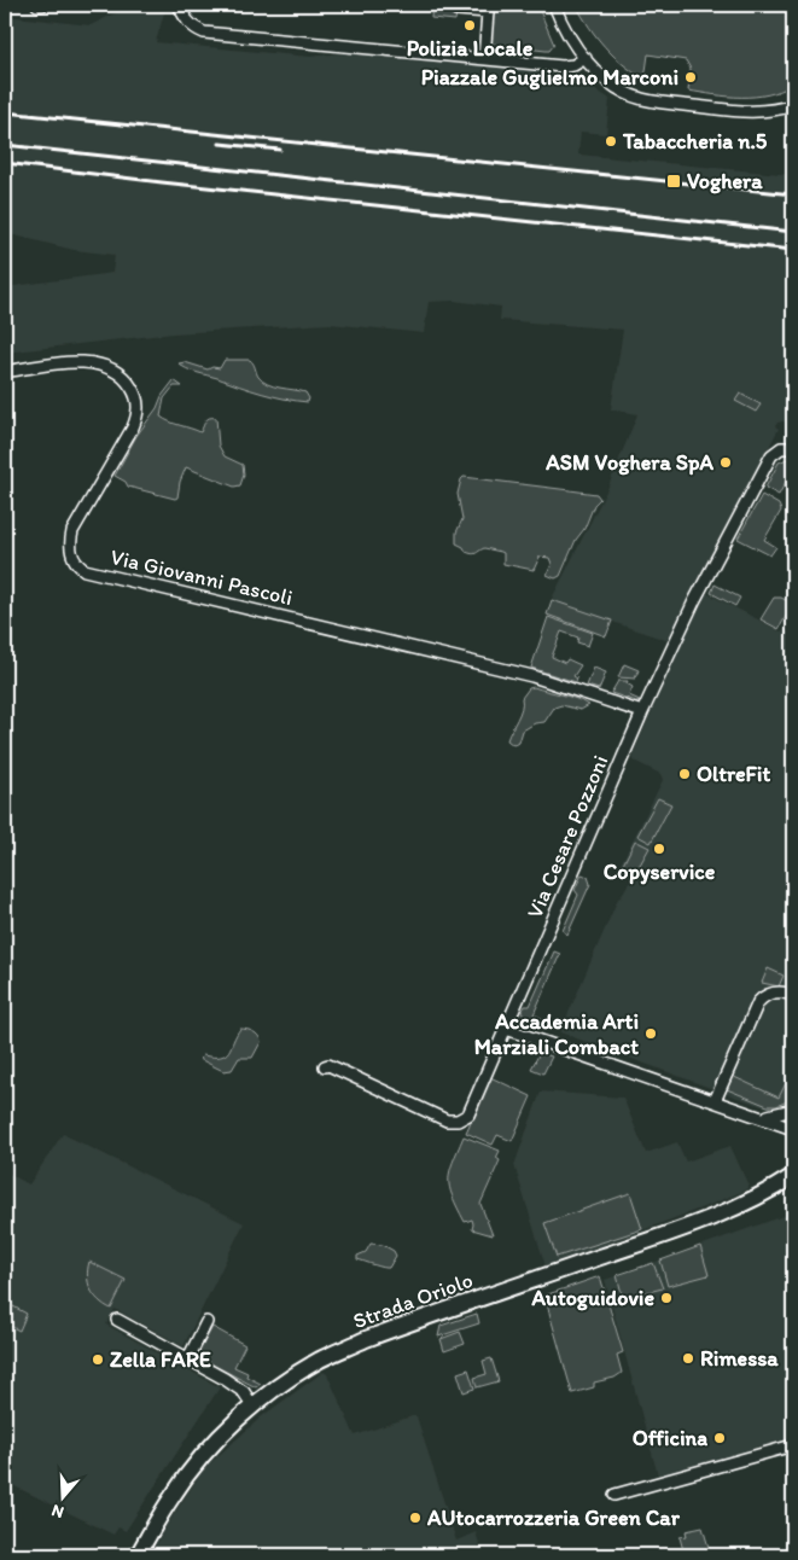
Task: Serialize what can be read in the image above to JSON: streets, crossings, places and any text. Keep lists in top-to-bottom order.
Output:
{
  "streets": {
    "street": ["Via Giovanni Pascoli", "Via Cesare Pozzoni", "Strada Oriolo"]
  },
  "crossings": [
    ["Via Giovanni Pascoli", "Via Cesare Pozzoni"]
  ],
  "places": {
    "other": [
      "Polizia Locale",
      "Piazzale Guglielmo Marconi",
      "Tabaccheria n.5",
      "ASM Voghera SpA",
      "OltreFit",
      "Copyservice",
      "Accademia Arti Marziali Combact",
      "Autoguidovie",
      "Rimessa",
      "Zella FARE",
      "Officina",
      "AUtocarrozzeria Green Car"
    ],
    "transit": ["Voghera"]
  },
  "north": "bottom"
}
